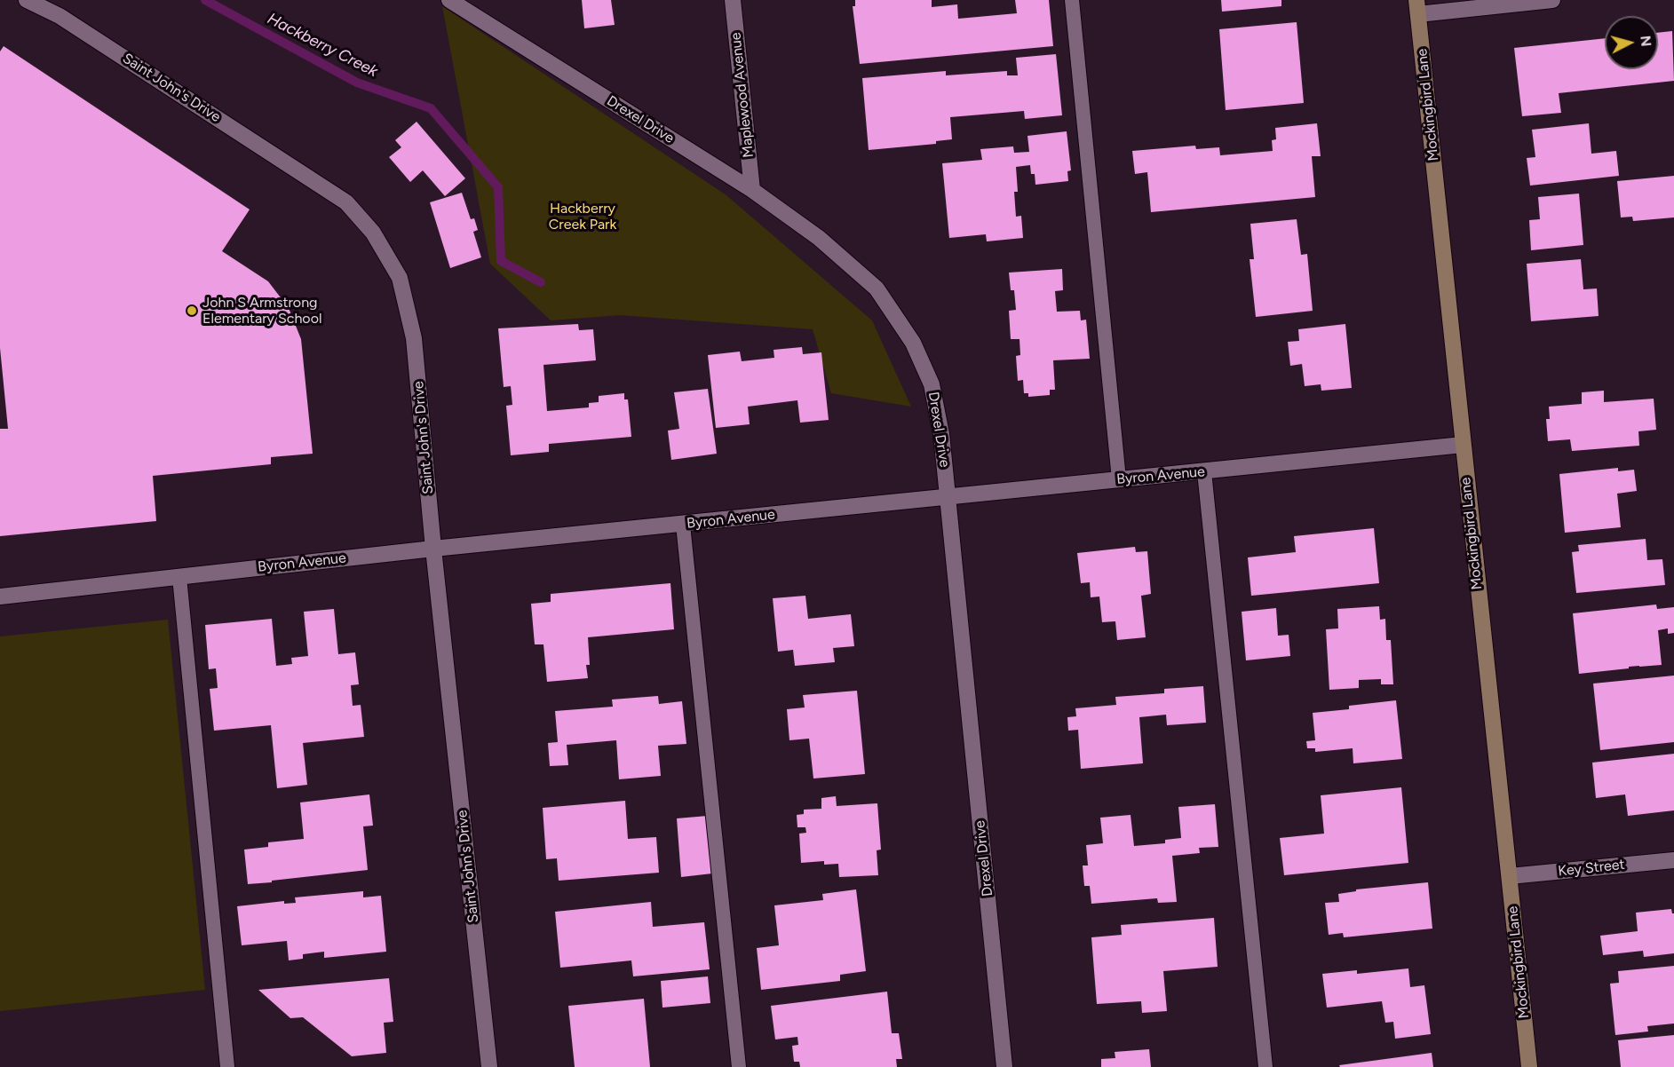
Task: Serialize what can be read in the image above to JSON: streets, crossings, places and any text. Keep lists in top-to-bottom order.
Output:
{
  "streets": {
    "main road": ["Mockingbird Lane"],
    "street": [
      "Saint John's Drive",
      "Maplewood Avenue",
      "Drexel Drive",
      "Byron Avenue",
      "Key Street"
    ]
  },
  "crossings": [
    ["Saint John's Drive", "Byron Avenue"],
    ["Maplewood Avenue", "Drexel Drive"],
    ["Mockingbird Lane", "Byron Avenue"],
    ["Mockingbird Lane", "Key Street"],
    ["Drexel Drive", "Byron Avenue"]
  ],
  "water": ["Hackberry Creek"],
  "parks": ["Hackberry Creek Park"],
  "places": ["John S Armstrong Elementary School"],
  "north": "right"
}
